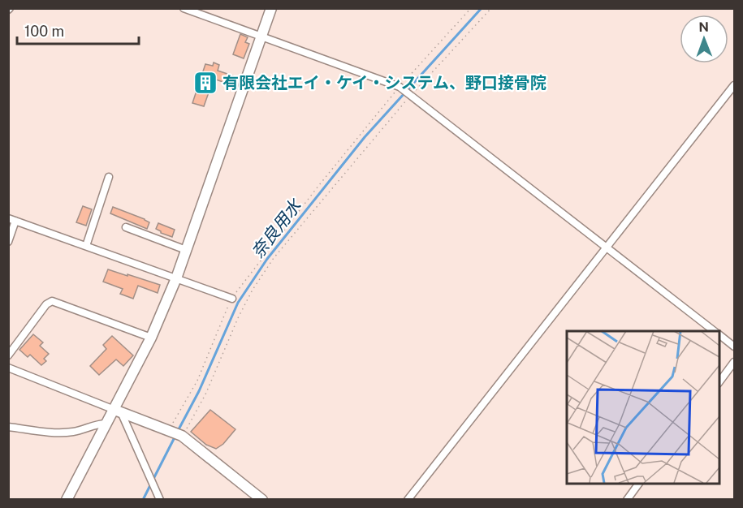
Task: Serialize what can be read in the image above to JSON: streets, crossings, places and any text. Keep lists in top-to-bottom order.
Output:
{
  "water": ["奈良用水"],
  "places": {
    "building": ["有限会社エイ・ケイ・システム、野口接骨院"]
  },
  "scale_bar": "100 m",
  "north": "top"
}
